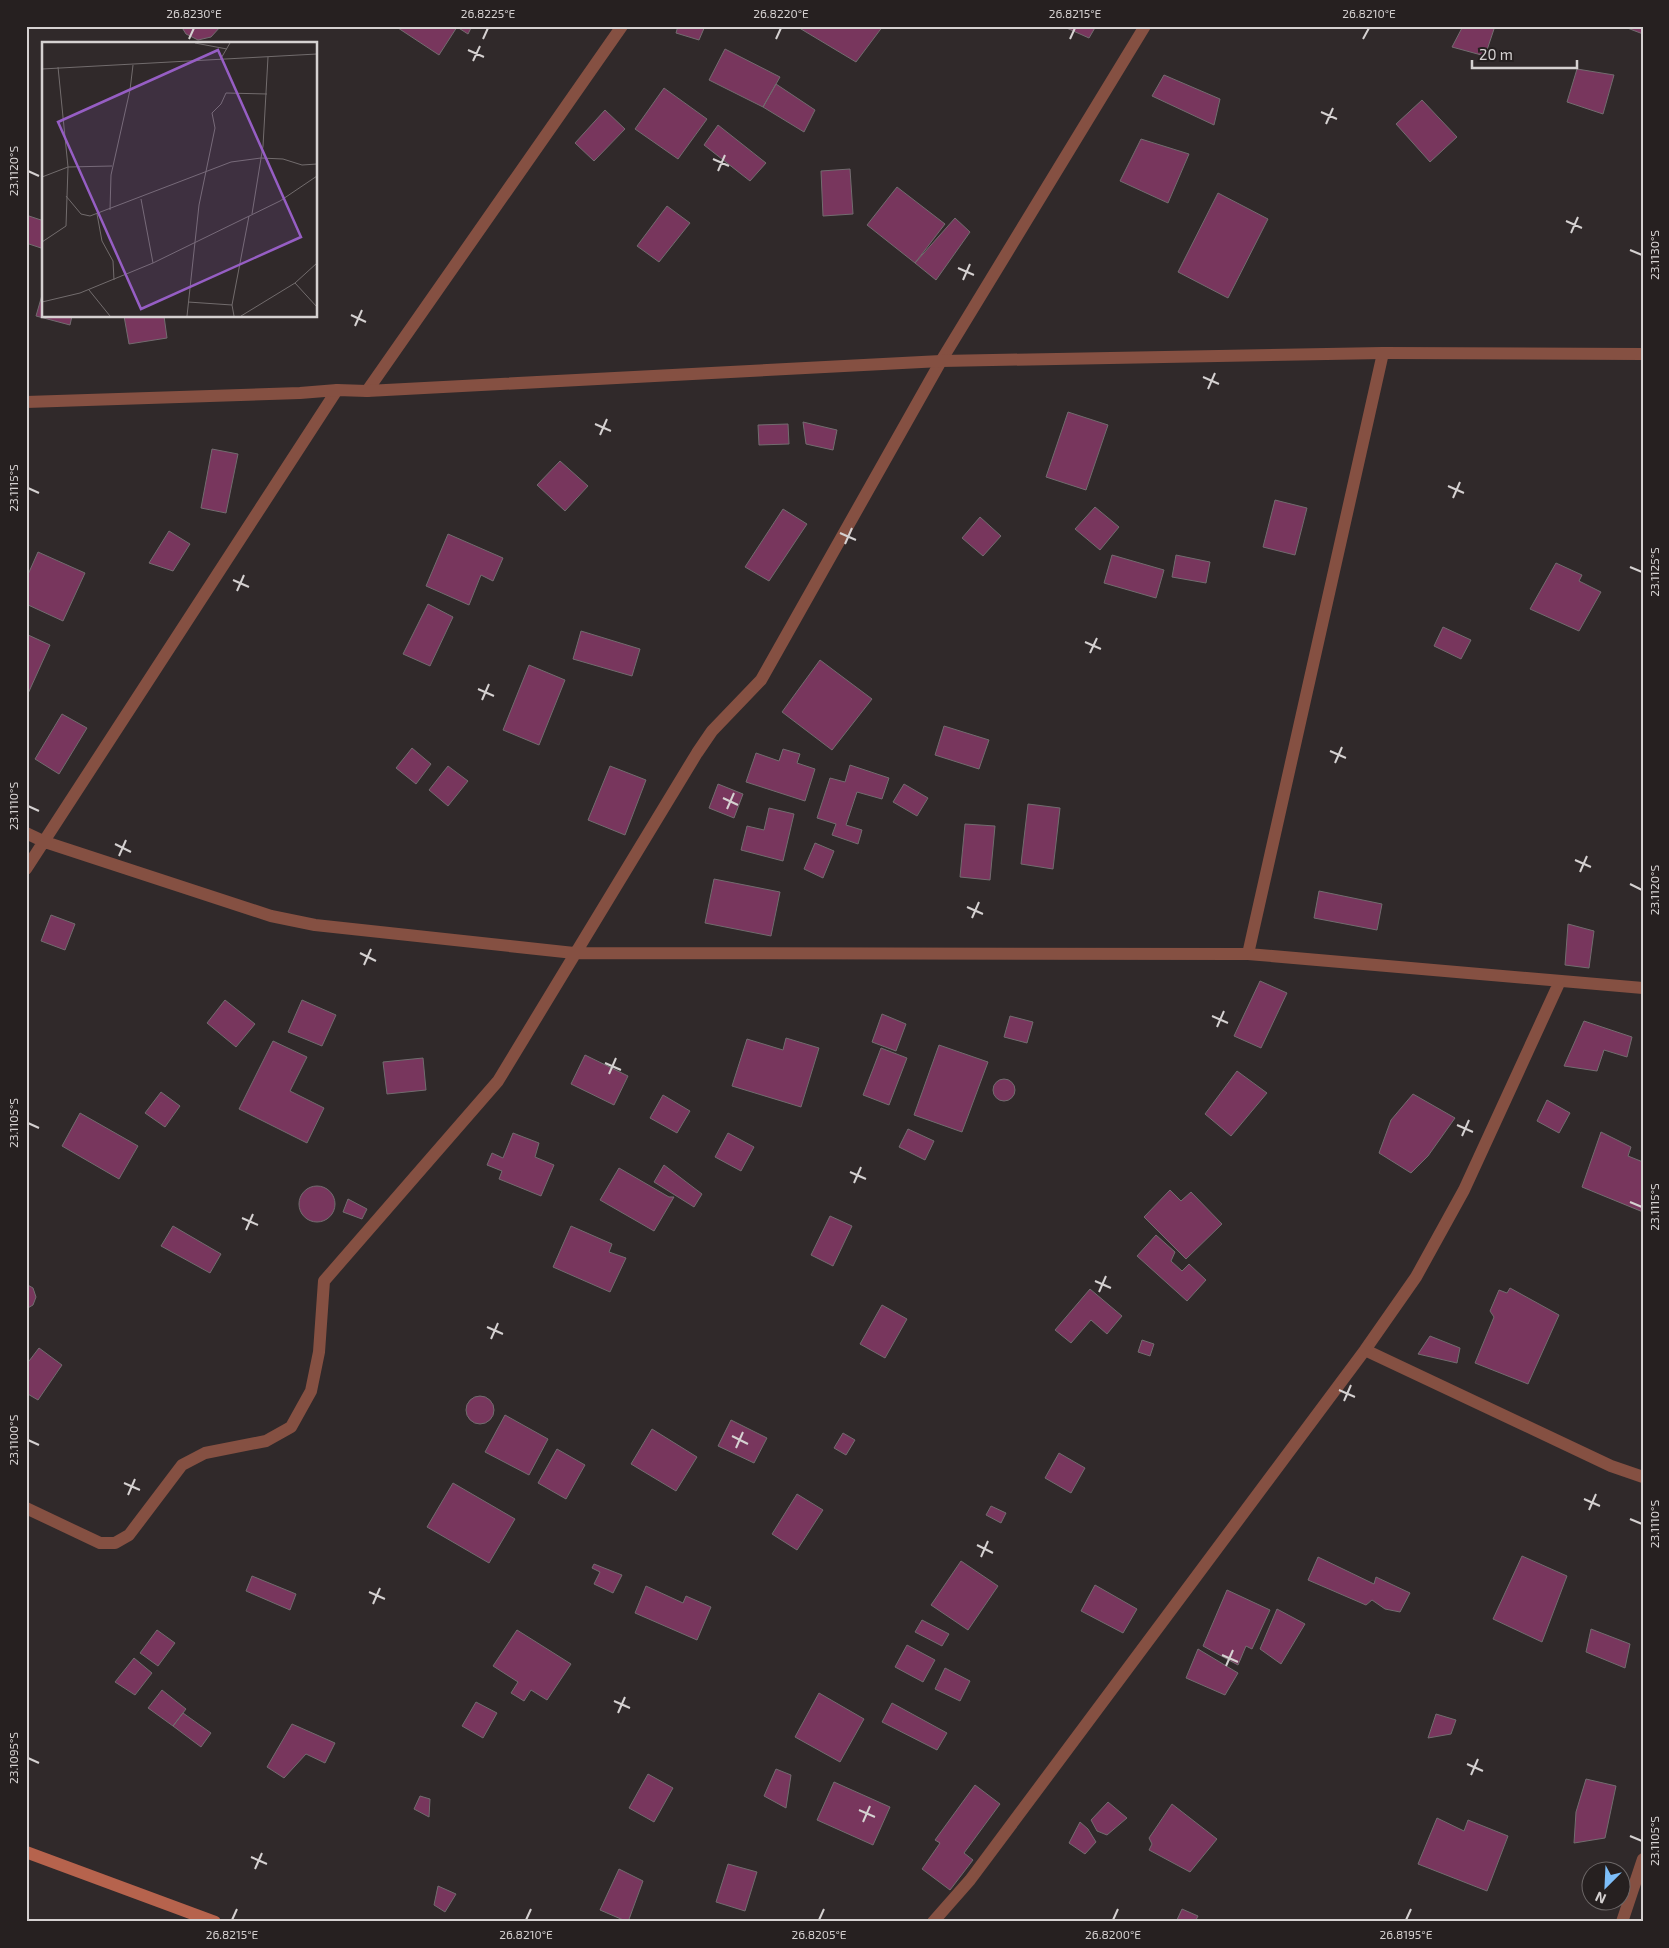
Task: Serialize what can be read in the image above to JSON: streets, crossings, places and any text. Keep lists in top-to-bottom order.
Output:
{
  "scale_bar": "20 m",
  "north": "bottom left",
  "coordinates": [
    "26.8230°E",
    "26.8225°E",
    "26.8220°E",
    "26.8215°E",
    "26.8210°E",
    "23.1120°S",
    "23.1130°S",
    "23.1115°S",
    "23.1125°S",
    "23.1110°S",
    "23.1105°S",
    "23.1100°S",
    "23.1095°S",
    "26.8205°E",
    "26.8200°E",
    "26.8195°E"
  ]
}
